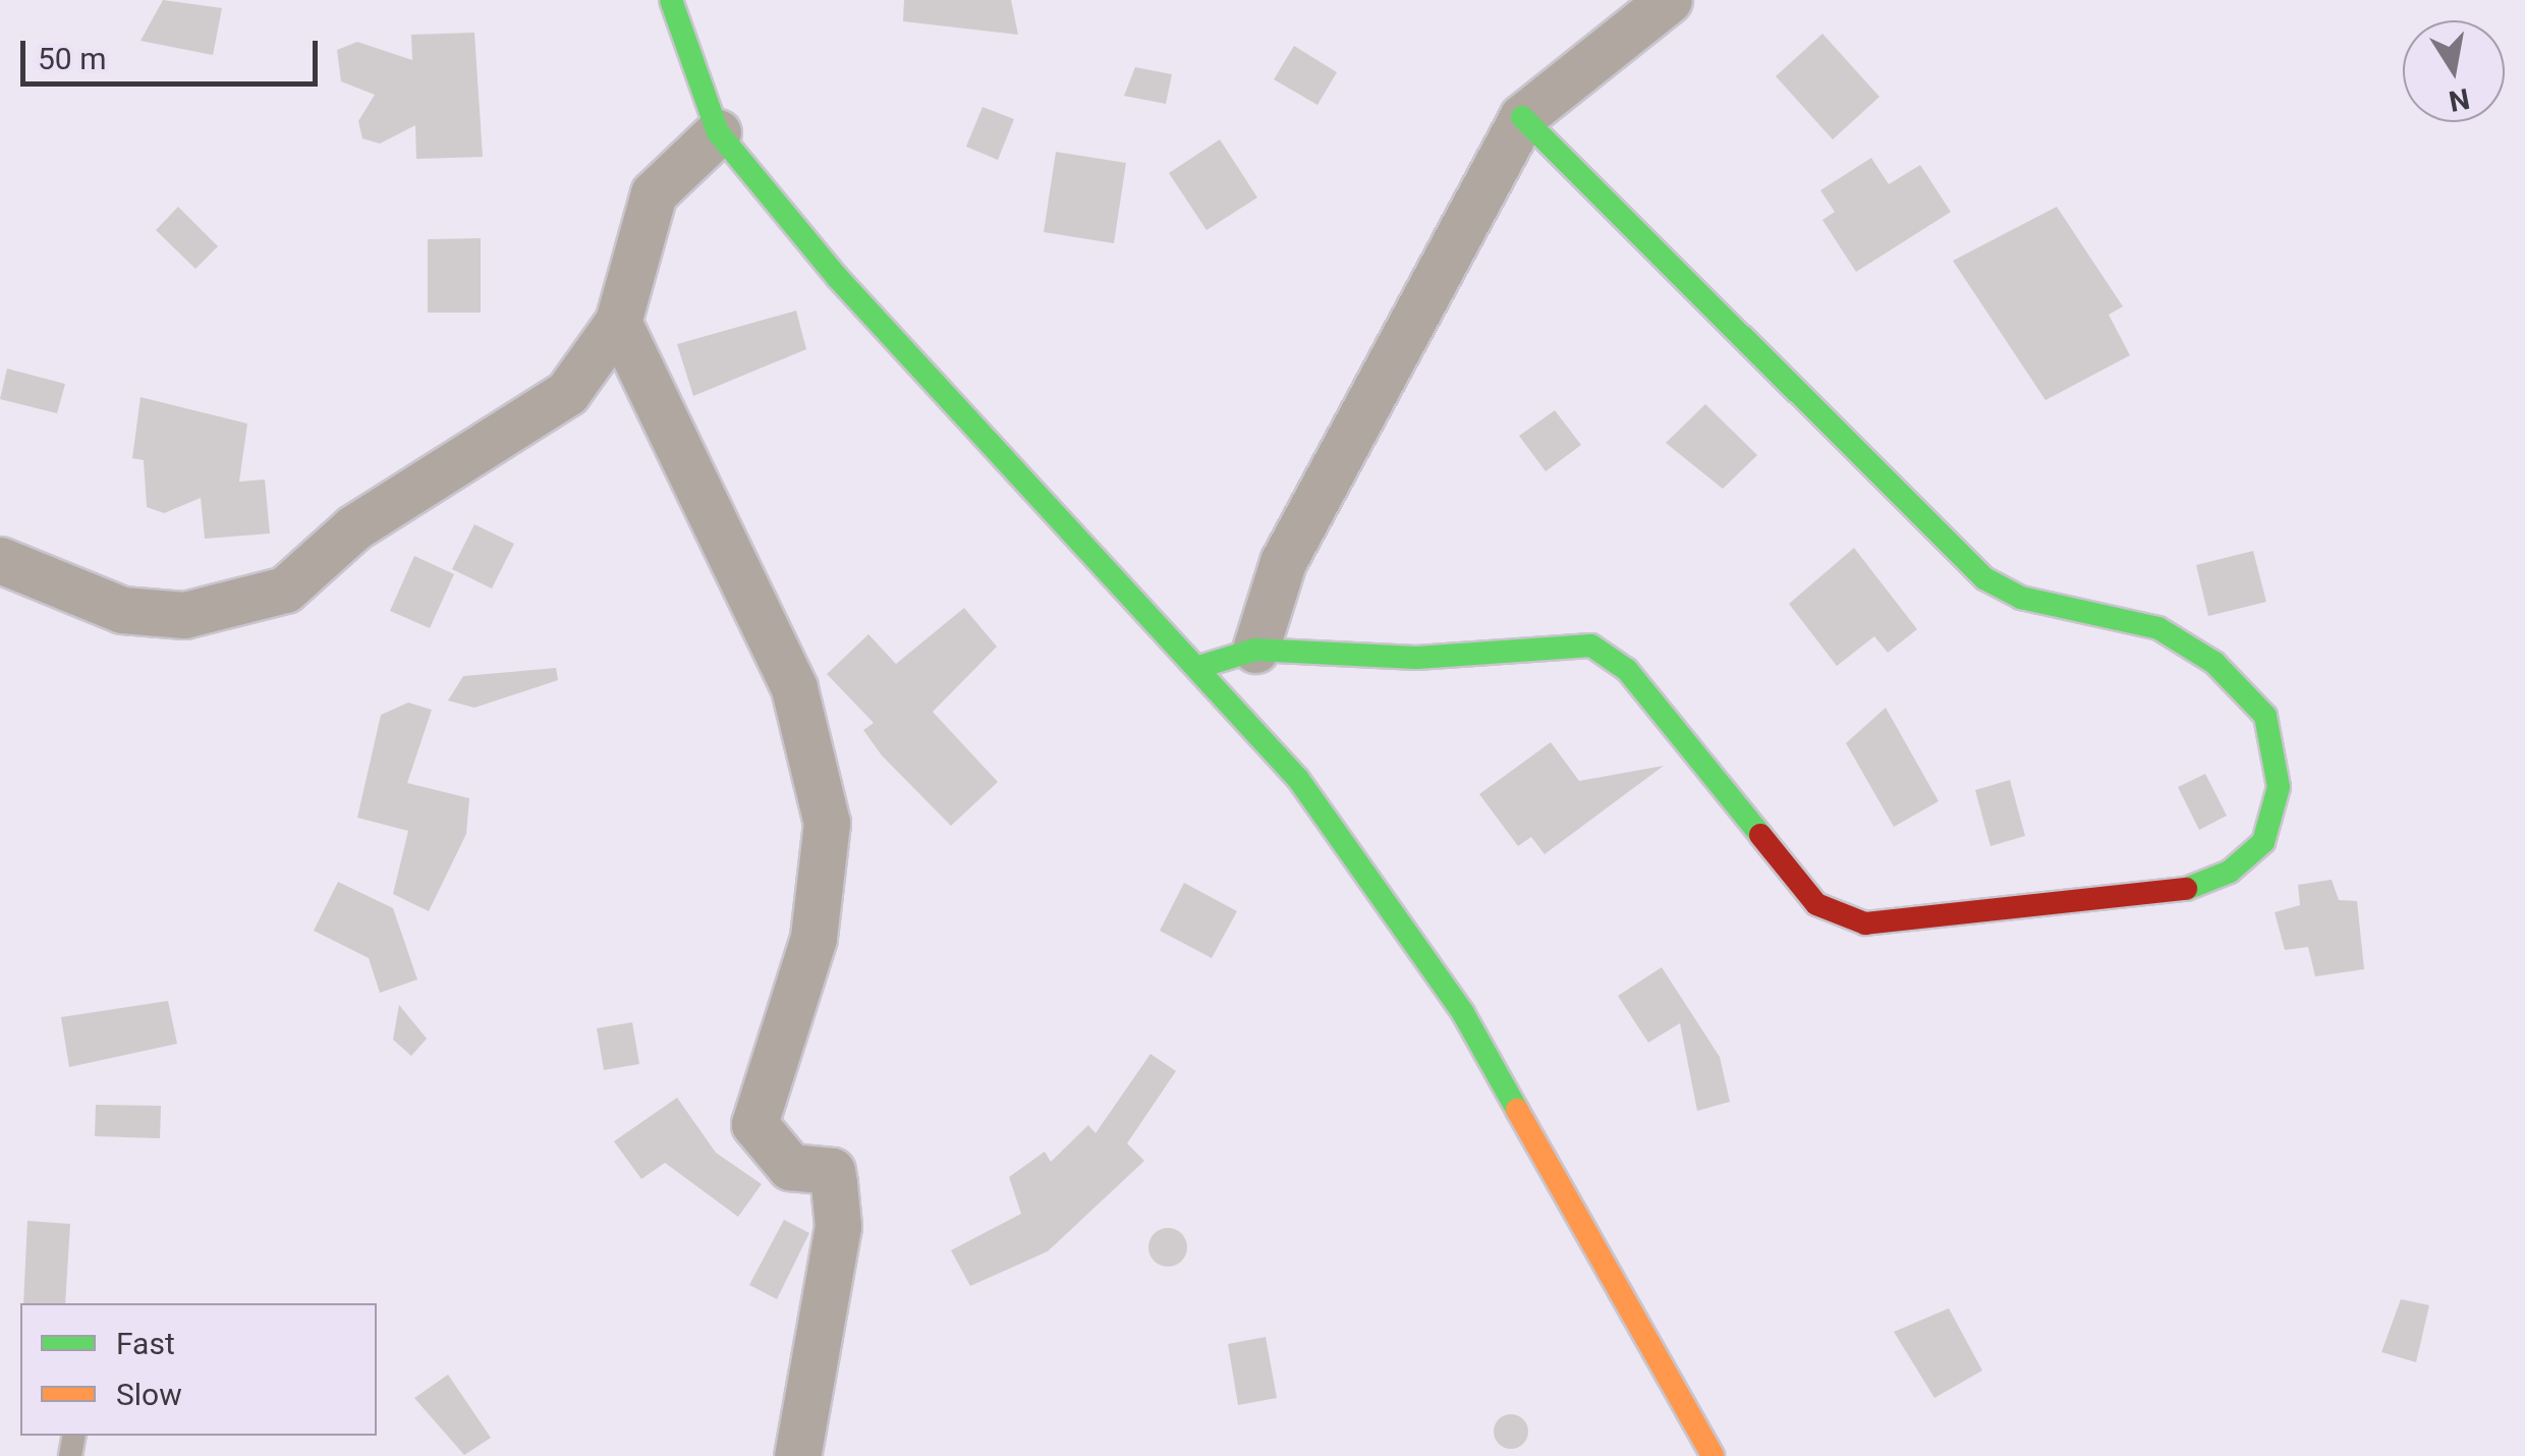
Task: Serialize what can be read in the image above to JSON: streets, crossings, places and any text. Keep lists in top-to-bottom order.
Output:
{
  "legend": ["Fast", "Slow"],
  "scale_bar": "50 m",
  "north": "bottom"
}
